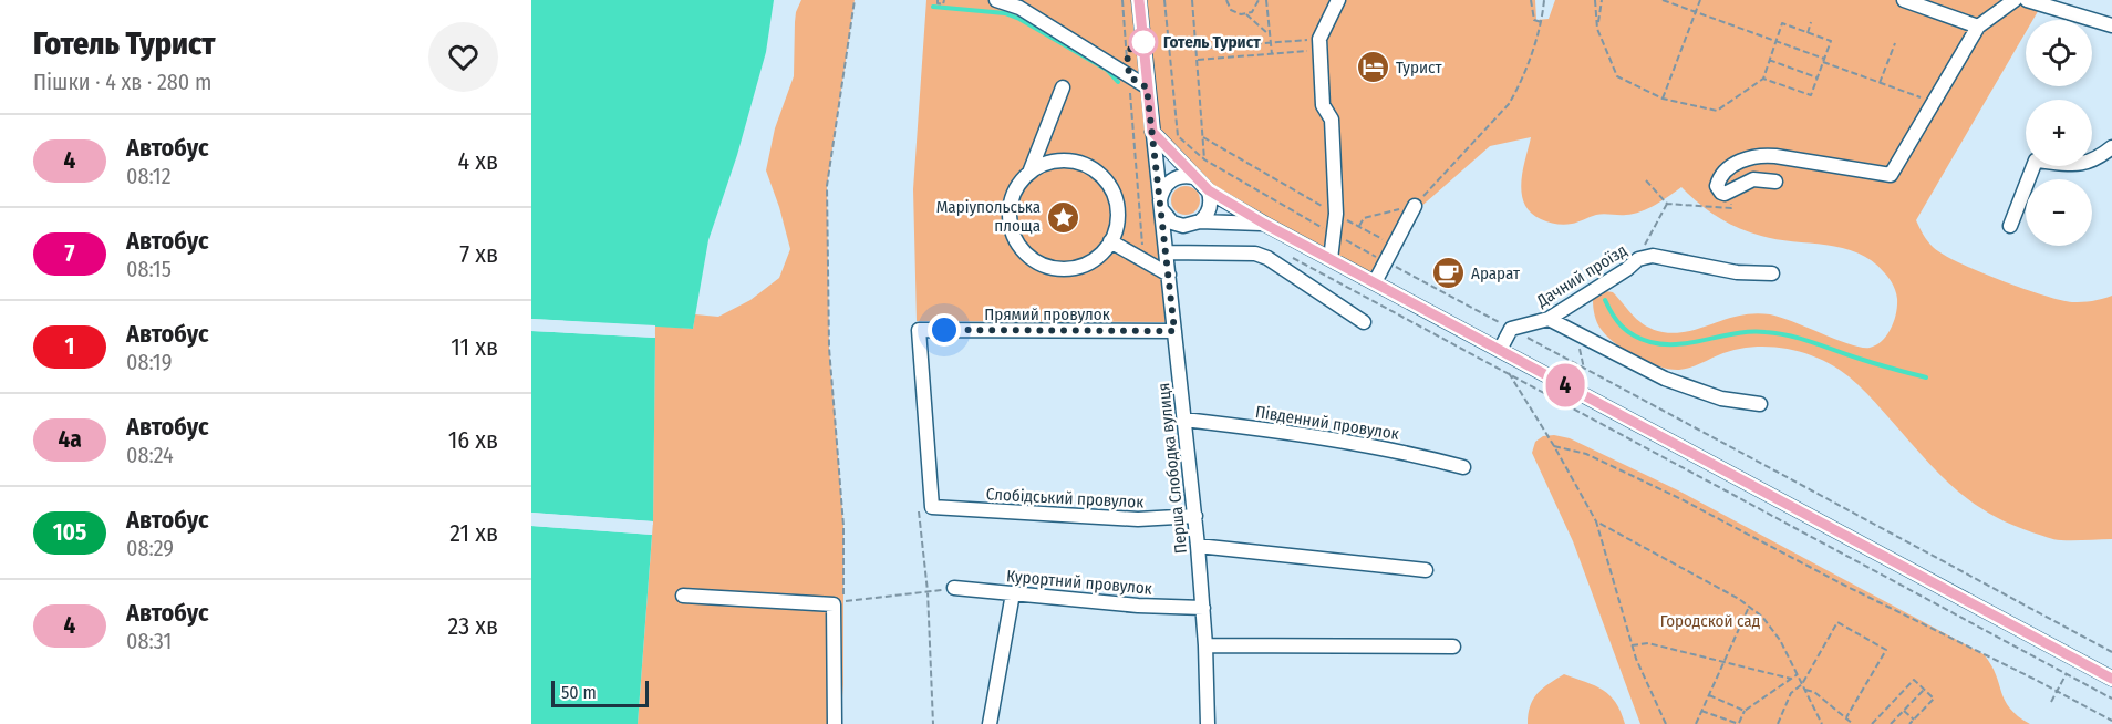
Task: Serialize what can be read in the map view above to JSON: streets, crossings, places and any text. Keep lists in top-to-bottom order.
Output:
{
  "streets": {
    "street": [
      "Дачний проїзд",
      "Прямий провулок",
      "Південний провулок",
      "Перша Слободка вулиця",
      "Слобідський провулок",
      "Курортний провулок"
    ]
  },
  "crossings": [
    ["Прямий провулок", "Перша Слободка вулиця"],
    ["Прямий провулок", "Слобідський провулок"],
    ["Південний провулок", "Перша Слободка вулиця"],
    ["Перша Слободка вулиця", "Слобідський провулок"],
    ["Перша Слободка вулиця", "Курортний провулок"]
  ],
  "parks": ["Городской сад"],
  "places": {
    "other": ["Готель Турист"],
    "hotel": ["Турист"],
    "place": ["Маріупольська площа"],
    "cafe": ["Арарат"]
  },
  "lines": ["bus line 4"],
  "scale_bar": "50 m",
  "page": {
    "heading": ["Готель Турист", "Пішки · 4 хв · 280 m"],
    "on_map": "4",
    "map_buttons": ["+", "−"],
    "list": [
      {
        "mark": "4",
        "name": "Автобус",
        "note": "08:12",
        "value": "4 хв"
      },
      {
        "mark": "7",
        "name": "Автобус",
        "note": "08:15",
        "value": "7 хв"
      },
      {
        "mark": "1",
        "name": "Автобус",
        "note": "08:19",
        "value": "11 хв"
      },
      {
        "mark": "4а",
        "name": "Автобус",
        "note": "08:24",
        "value": "16 хв"
      },
      {
        "mark": "105",
        "name": "Автобус",
        "note": "08:29",
        "value": "21 хв"
      },
      {
        "mark": "4",
        "name": "Автобус",
        "note": "08:31",
        "value": "23 хв"
      }
    ],
    "scale": "50 m"
  }
}
